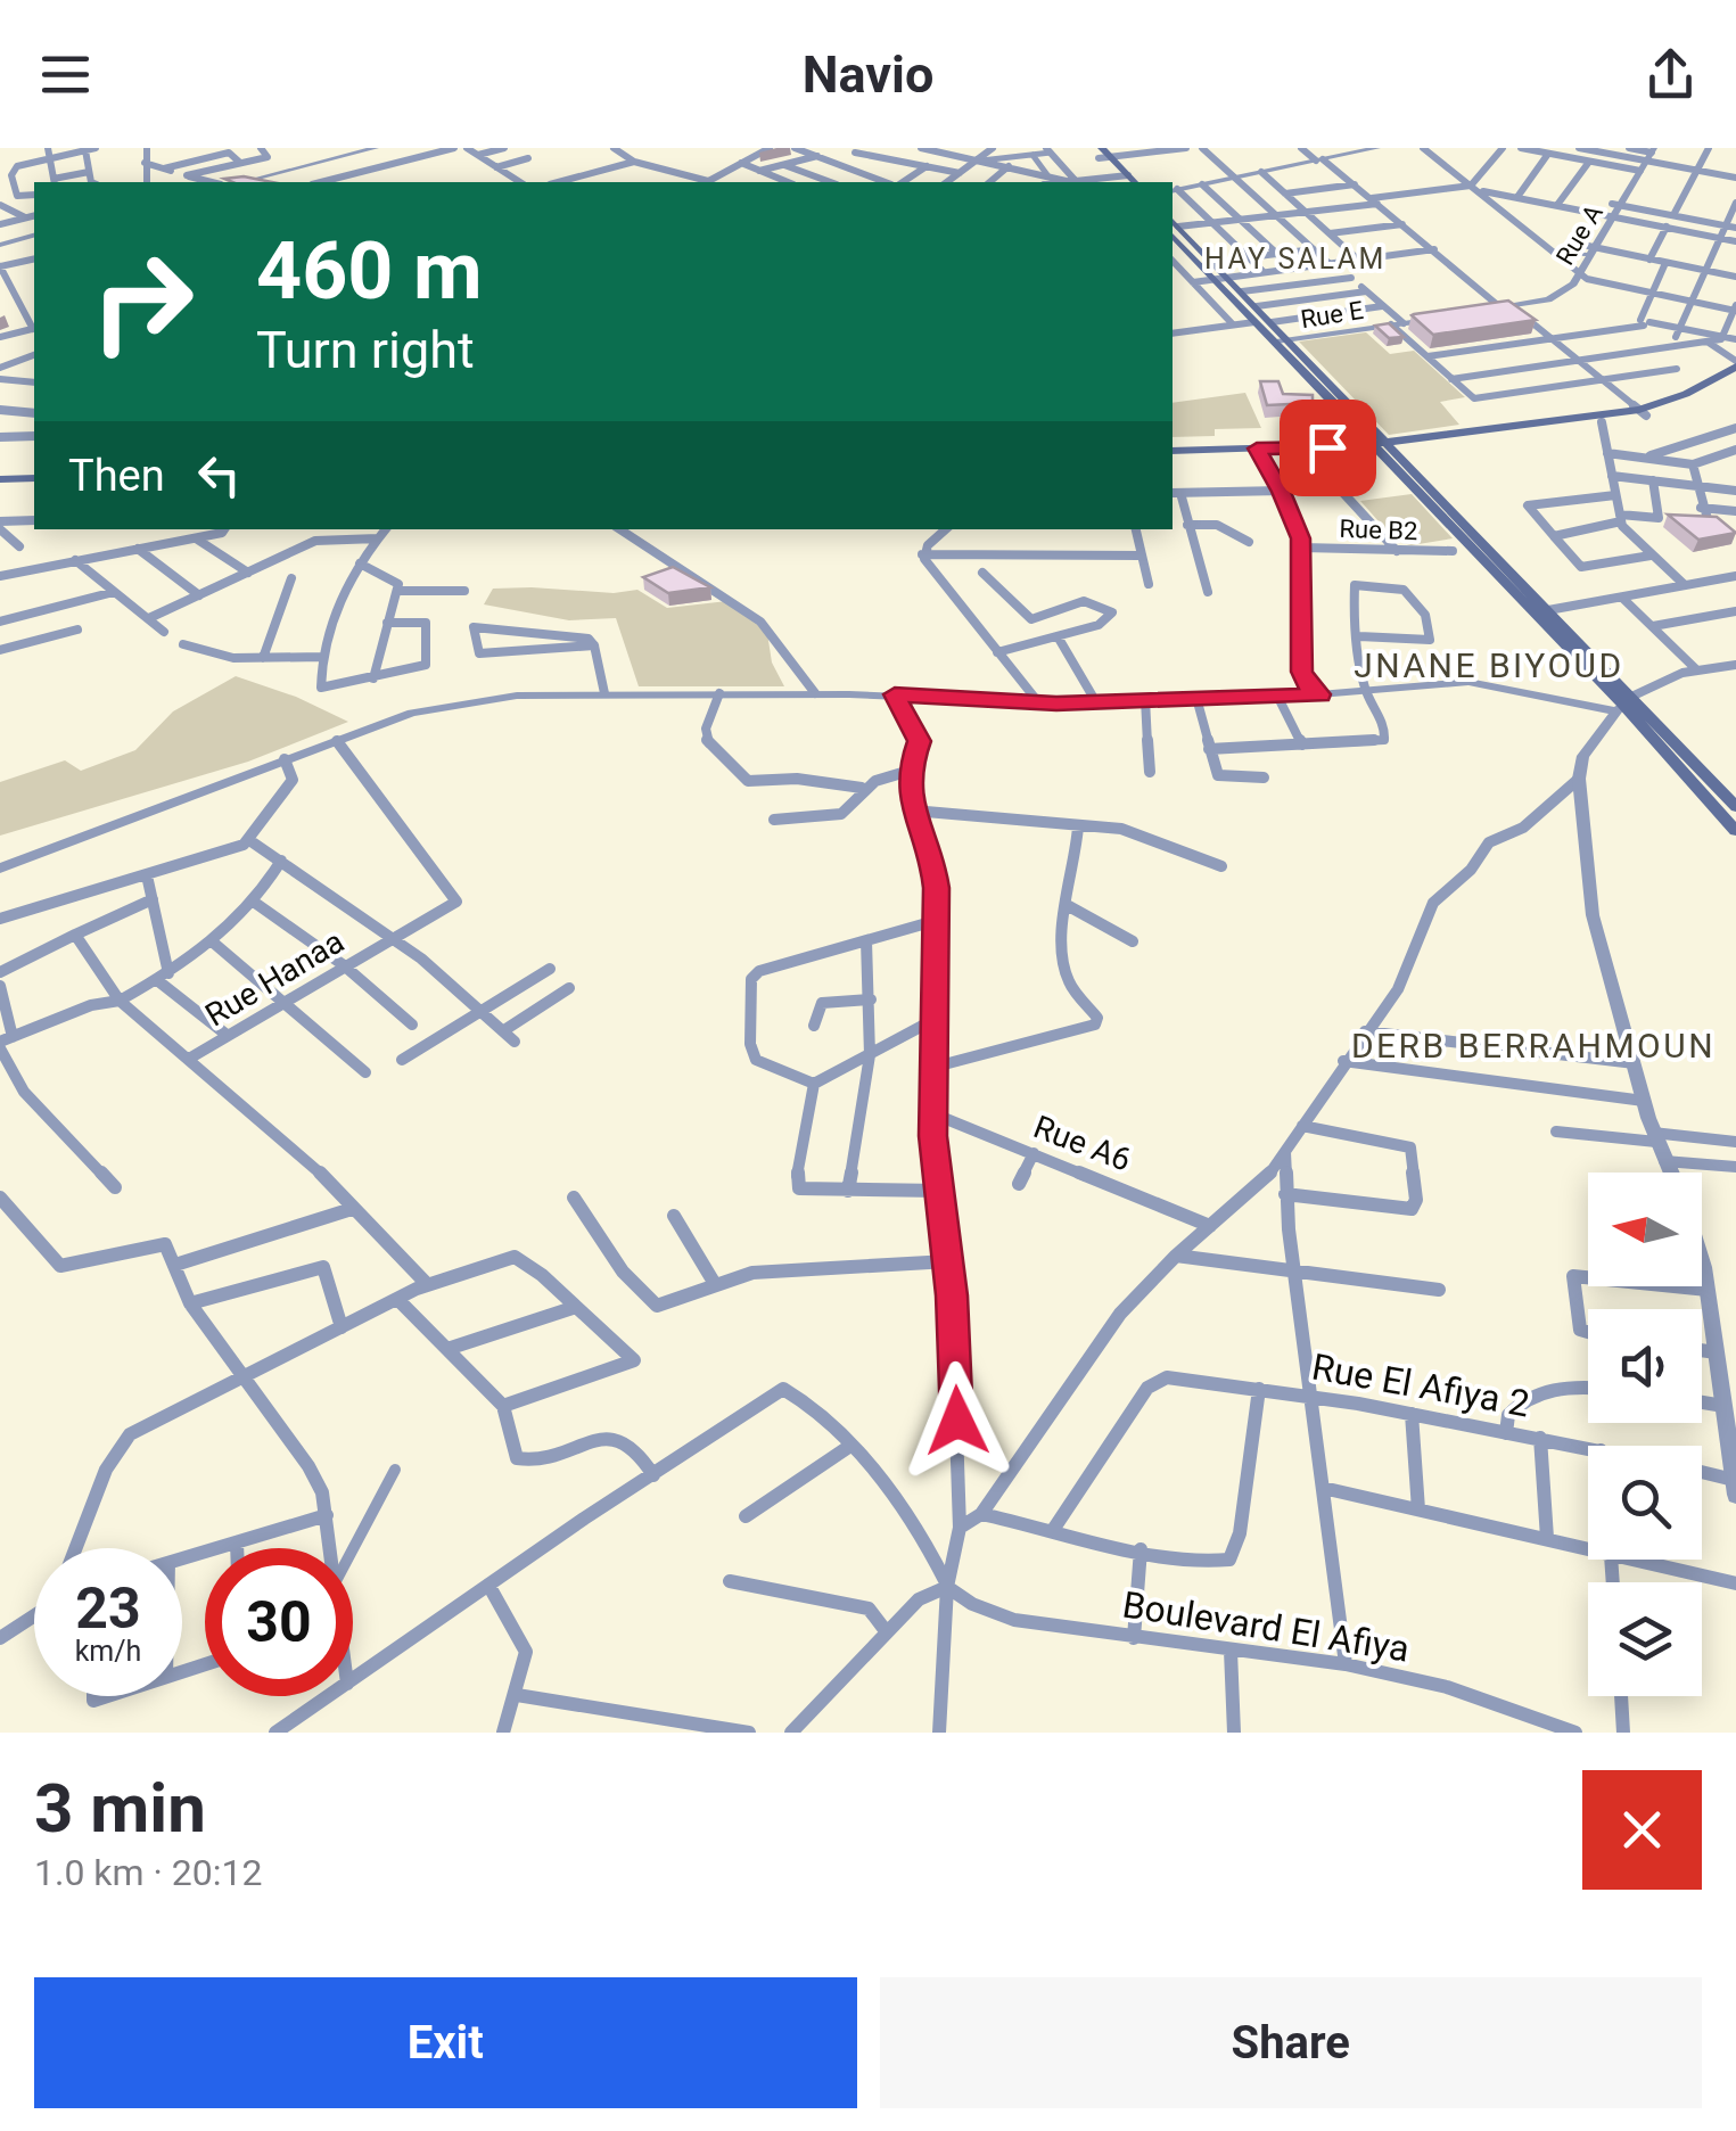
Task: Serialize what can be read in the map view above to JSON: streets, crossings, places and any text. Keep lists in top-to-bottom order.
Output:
{
  "streets": {
    "street": [
      "Rue A",
      "Rue E",
      "Rue B2",
      "Rue Hanaa",
      "Rue A6",
      "Rue El Afiya 2",
      "Boulevard El Afiya"
    ]
  },
  "districts": ["HAY SALAM", "JNANE BIYOUD", "DERB BERRAHMOUN"],
  "north": "left",
  "page": {
    "header": "Navio",
    "turn": ["460 m", "Turn right"],
    "then": "Then",
    "speed": "23 km/h",
    "limit": "30",
    "heading": ["3 min", "1.0 km · 20:12"],
    "buttons": ["Exit", "Share"]
  }
}
